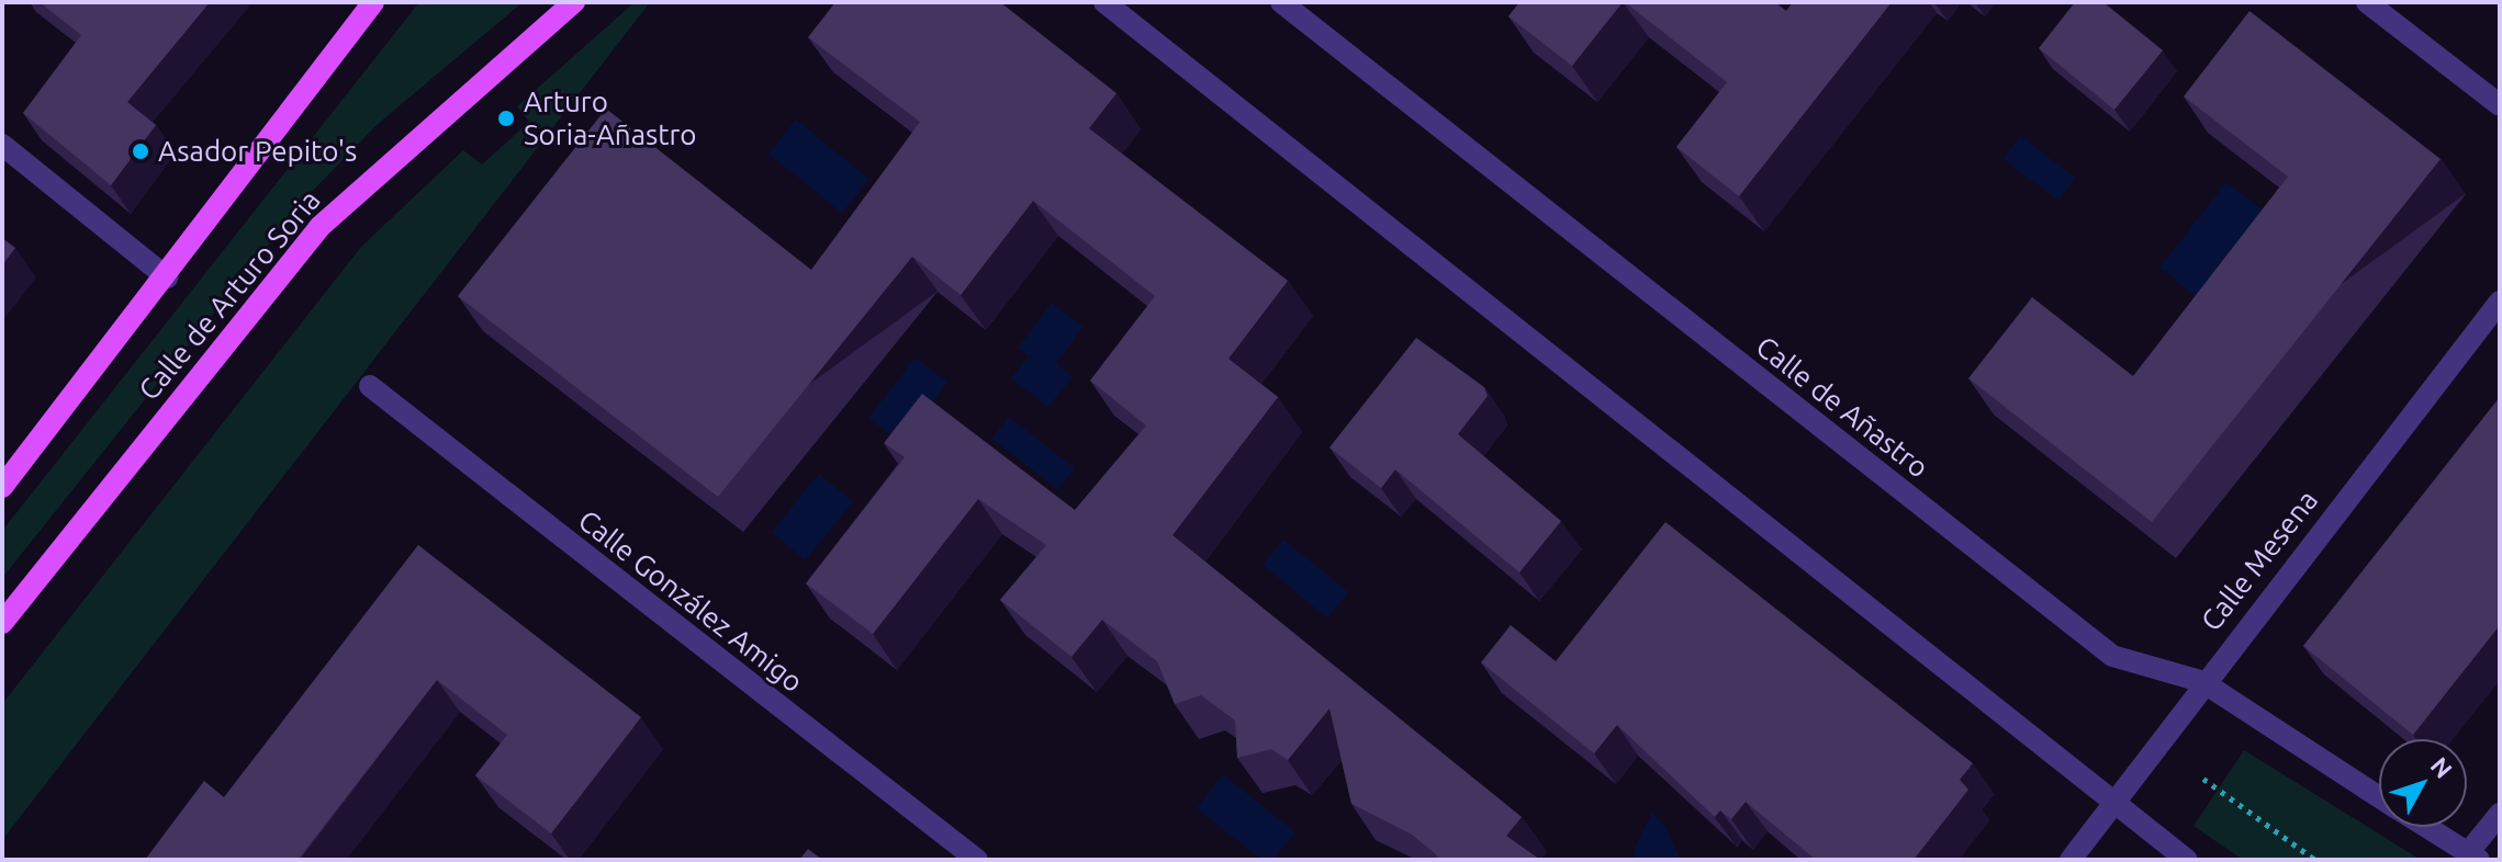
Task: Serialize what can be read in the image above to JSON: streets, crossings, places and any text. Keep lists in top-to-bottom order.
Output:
{
  "streets": {
    "main road": ["Calle de Arturo Soria"],
    "street": ["Calle de Añastro", "Calle Mesena", "Calle González Amigo"]
  },
  "crossings": [
    ["Calle de Añastro", "Calle Mesena"]
  ],
  "places": ["Arturo Soria-Añastro", "Asador Pepito's"],
  "north": "top right"
}
